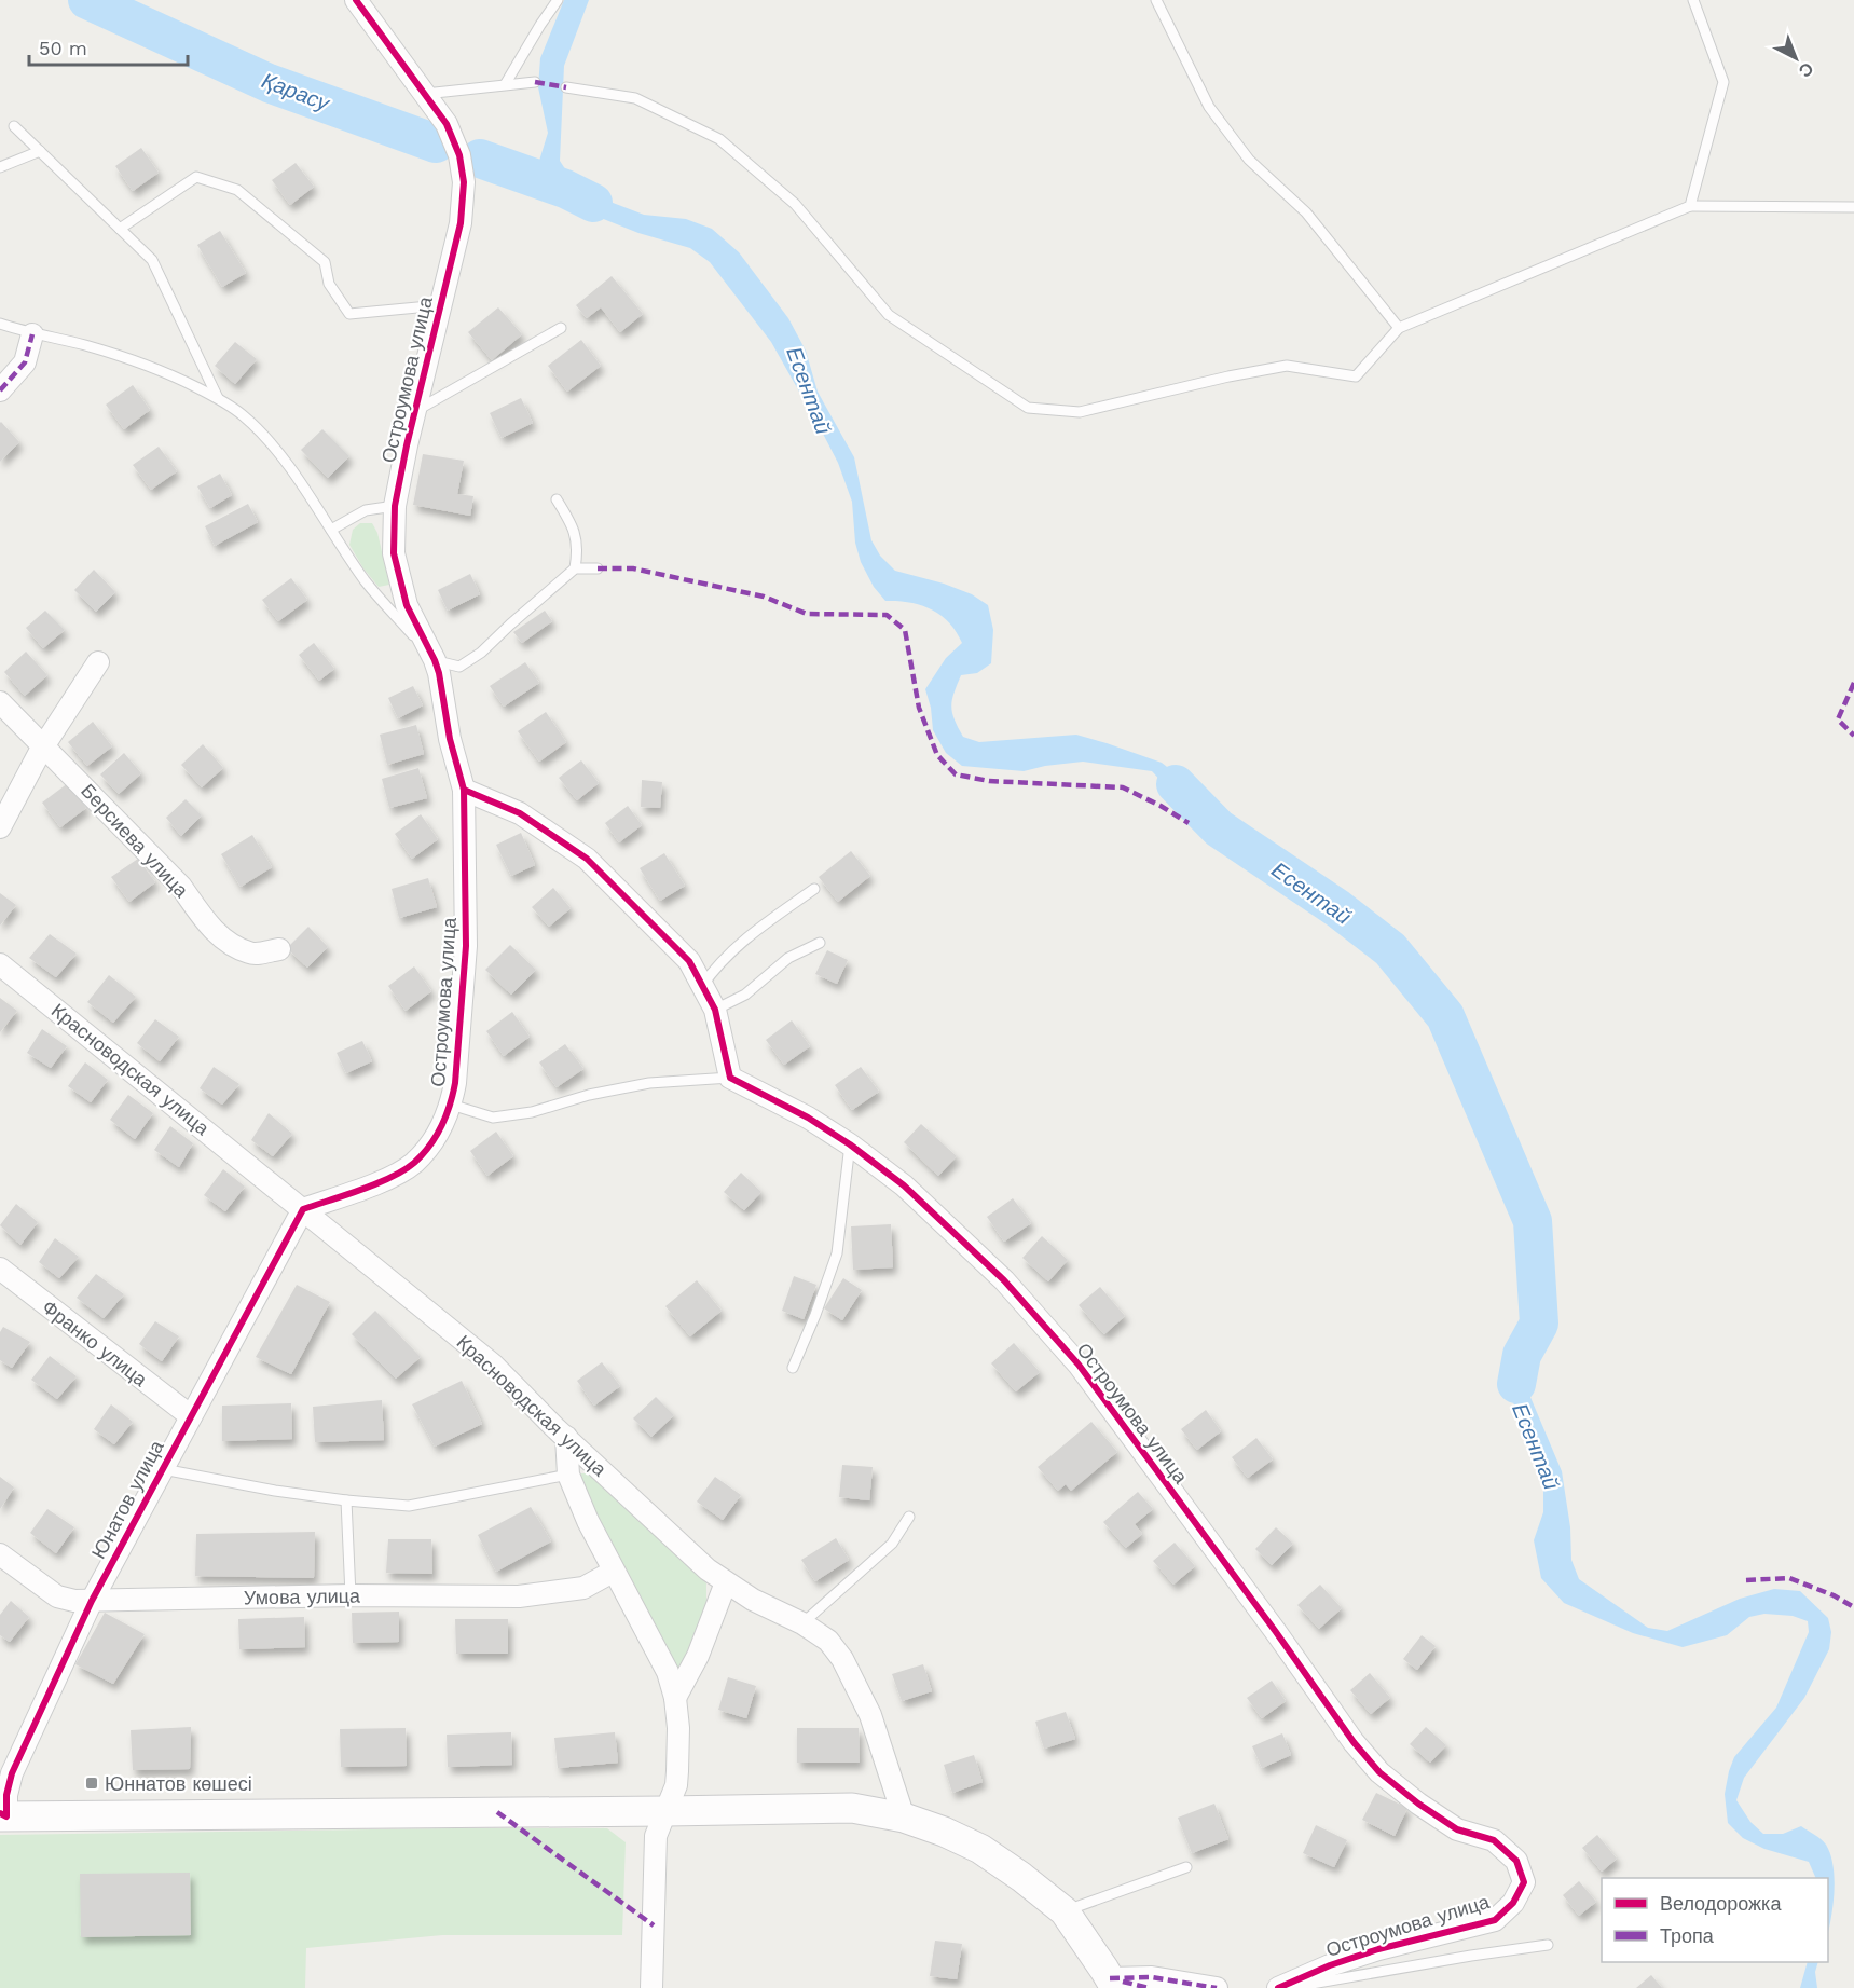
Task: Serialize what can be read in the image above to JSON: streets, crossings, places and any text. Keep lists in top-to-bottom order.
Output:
{
  "streets": {
    "street": [
      "Остроумова улица",
      "Берсиева улица",
      "Красноводская улица",
      "Франко улица",
      "Юнатов улица",
      "Умова улица"
    ]
  },
  "crossings": [
    ["Остроумова улица", "Красноводская улица"],
    ["Остроумова улица", "Юнатов улица"],
    ["Красноводская улица", "Юнатов улица"],
    ["Франко улица", "Юнатов улица"],
    ["Юнатов улица", "Умова улица"]
  ],
  "water": ["Қарасу", "Есентай"],
  "places": {
    "transit": ["Юннатов көшесі"]
  },
  "legend": ["Велодорожка", "Тропа"],
  "scale_bar": "50 m",
  "north": "bottom right"
}
